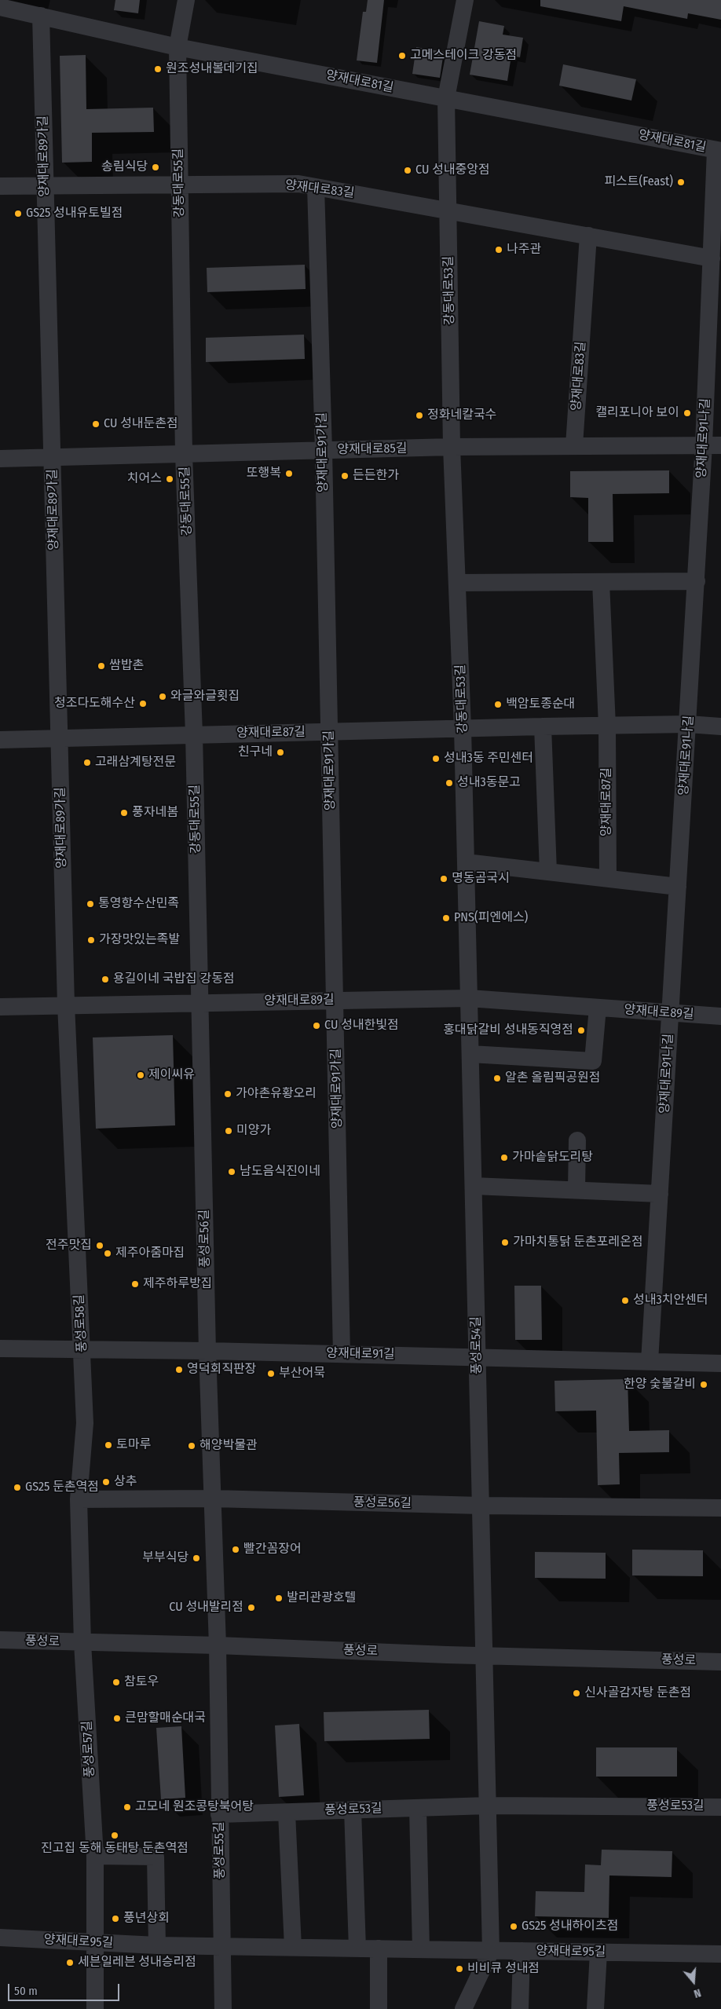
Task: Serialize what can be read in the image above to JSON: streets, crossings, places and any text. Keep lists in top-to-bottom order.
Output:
{
  "streets": {
    "street": [
      "양재대로81길",
      "양재대로89가길",
      "강동대로55길",
      "양재대로83길",
      "강동대로53길",
      "양재대로91나길",
      "양재대로85길",
      "양재대로91가길",
      "양재대로87길",
      "양재대로89길",
      "풍성로56길",
      "풍성로58길",
      "풍성로54길",
      "양재대로91길",
      "풍성로",
      "풍성로57길",
      "풍성로53길",
      "풍성로55길",
      "양재대로95길"
    ]
  },
  "crossings": [
    ["양재대로81길", "양재대로89가길"],
    ["양재대로81길", "강동대로55길"],
    ["양재대로81길", "강동대로53길"],
    ["양재대로81길", "양재대로91나길"],
    ["양재대로89가길", "양재대로83길"],
    ["양재대로89가길", "양재대로85길"],
    ["양재대로89가길", "양재대로87길"],
    ["양재대로89가길", "양재대로89길"],
    ["양재대로89가길", "풍성로58길"],
    ["강동대로55길", "양재대로83길"],
    ["강동대로55길", "양재대로85길"],
    ["강동대로55길", "양재대로87길"],
    ["강동대로55길", "양재대로89길"],
    ["강동대로55길", "풍성로56길"],
    ["양재대로83길", "강동대로53길"],
    ["양재대로83길", "양재대로91나길"],
    ["양재대로83길", "양재대로85길"],
    ["양재대로83길", "양재대로91가길"],
    ["강동대로53길", "양재대로85길"],
    ["강동대로53길", "양재대로87길"],
    ["강동대로53길", "양재대로89길"],
    ["강동대로53길", "풍성로54길"],
    ["양재대로91나길", "양재대로85길"],
    ["양재대로91나길", "양재대로87길"],
    ["양재대로91나길", "양재대로89길"],
    ["양재대로91나길", "양재대로91길"],
    ["양재대로85길", "양재대로91가길"],
    ["양재대로91가길", "양재대로87길"],
    ["양재대로91가길", "양재대로89길"],
    ["양재대로91가길", "양재대로91길"],
    ["양재대로89길", "풍성로56길"],
    ["양재대로89길", "풍성로58길"],
    ["양재대로89길", "풍성로54길"],
    ["풍성로56길", "풍성로58길"],
    ["풍성로56길", "풍성로54길"],
    ["풍성로56길", "양재대로91길"],
    ["풍성로56길", "풍성로"],
    ["풍성로56길", "풍성로55길"],
    ["풍성로58길", "양재대로91길"],
    ["풍성로58길", "풍성로"],
    ["풍성로58길", "풍성로57길"],
    ["풍성로54길", "양재대로91길"],
    ["풍성로54길", "풍성로"],
    ["풍성로", "풍성로57길"],
    ["풍성로", "풍성로55길"],
    ["풍성로57길", "양재대로95길"],
    ["풍성로53길", "풍성로55길"],
    ["풍성로55길", "양재대로95길"]
  ],
  "places": [
    "고메스테이크 강동점",
    "원조성내볼데기집",
    "송림식당",
    "CU 성내중앙점",
    "피스트(Feast)",
    "GS25 성내유토빌점",
    "나주관",
    "캘리포니아 보이",
    "정화네칼국수",
    "CU 성내둔촌점",
    "또행복",
    "든든한가",
    "치어스",
    "쌈밥촌",
    "와글와글횟집",
    "청조다도해수산",
    "백암토종순대",
    "친구네",
    "성내3동 주민센터",
    "고래삼계탕전문",
    "성내3동문고",
    "풍자네봄",
    "명동곰국시",
    "통영항수산민족",
    "PNS(피엔에스)",
    "가장맛있는족발",
    "용길이네 국밥집 강동점",
    "CU 성내한빛점",
    "홍대닭갈비 성내동직영점",
    "제이씨유",
    "알촌 올림픽공원점",
    "가야촌유황오리",
    "미양가",
    "가마솥닭도리탕",
    "남도음식진이네",
    "가마치통닭 둔촌포레온점",
    "전주맛집",
    "제주아줌마집",
    "제주하루방집",
    "성내3치안센터",
    "영덕회직판장",
    "부산어묵",
    "한양 숯불갈비",
    "토마루",
    "해양박물관",
    "상추",
    "GS25 둔촌역점",
    "빨간꼼장어",
    "부부식당",
    "발리관광호텔",
    "CU 성내발리점",
    "참토우",
    "신사골감자탕 둔촌점",
    "큰맘할매순대국",
    "고모네 원조콩탕북어탕",
    "진고집 동해 동태탕 둔촌역점",
    "풍년상회",
    "GS25 성내하이츠점",
    "세븐일레븐 성내승리점",
    "비비큐 성내점"
  ],
  "scale_bar": "50 m",
  "north": "bottom"
}
